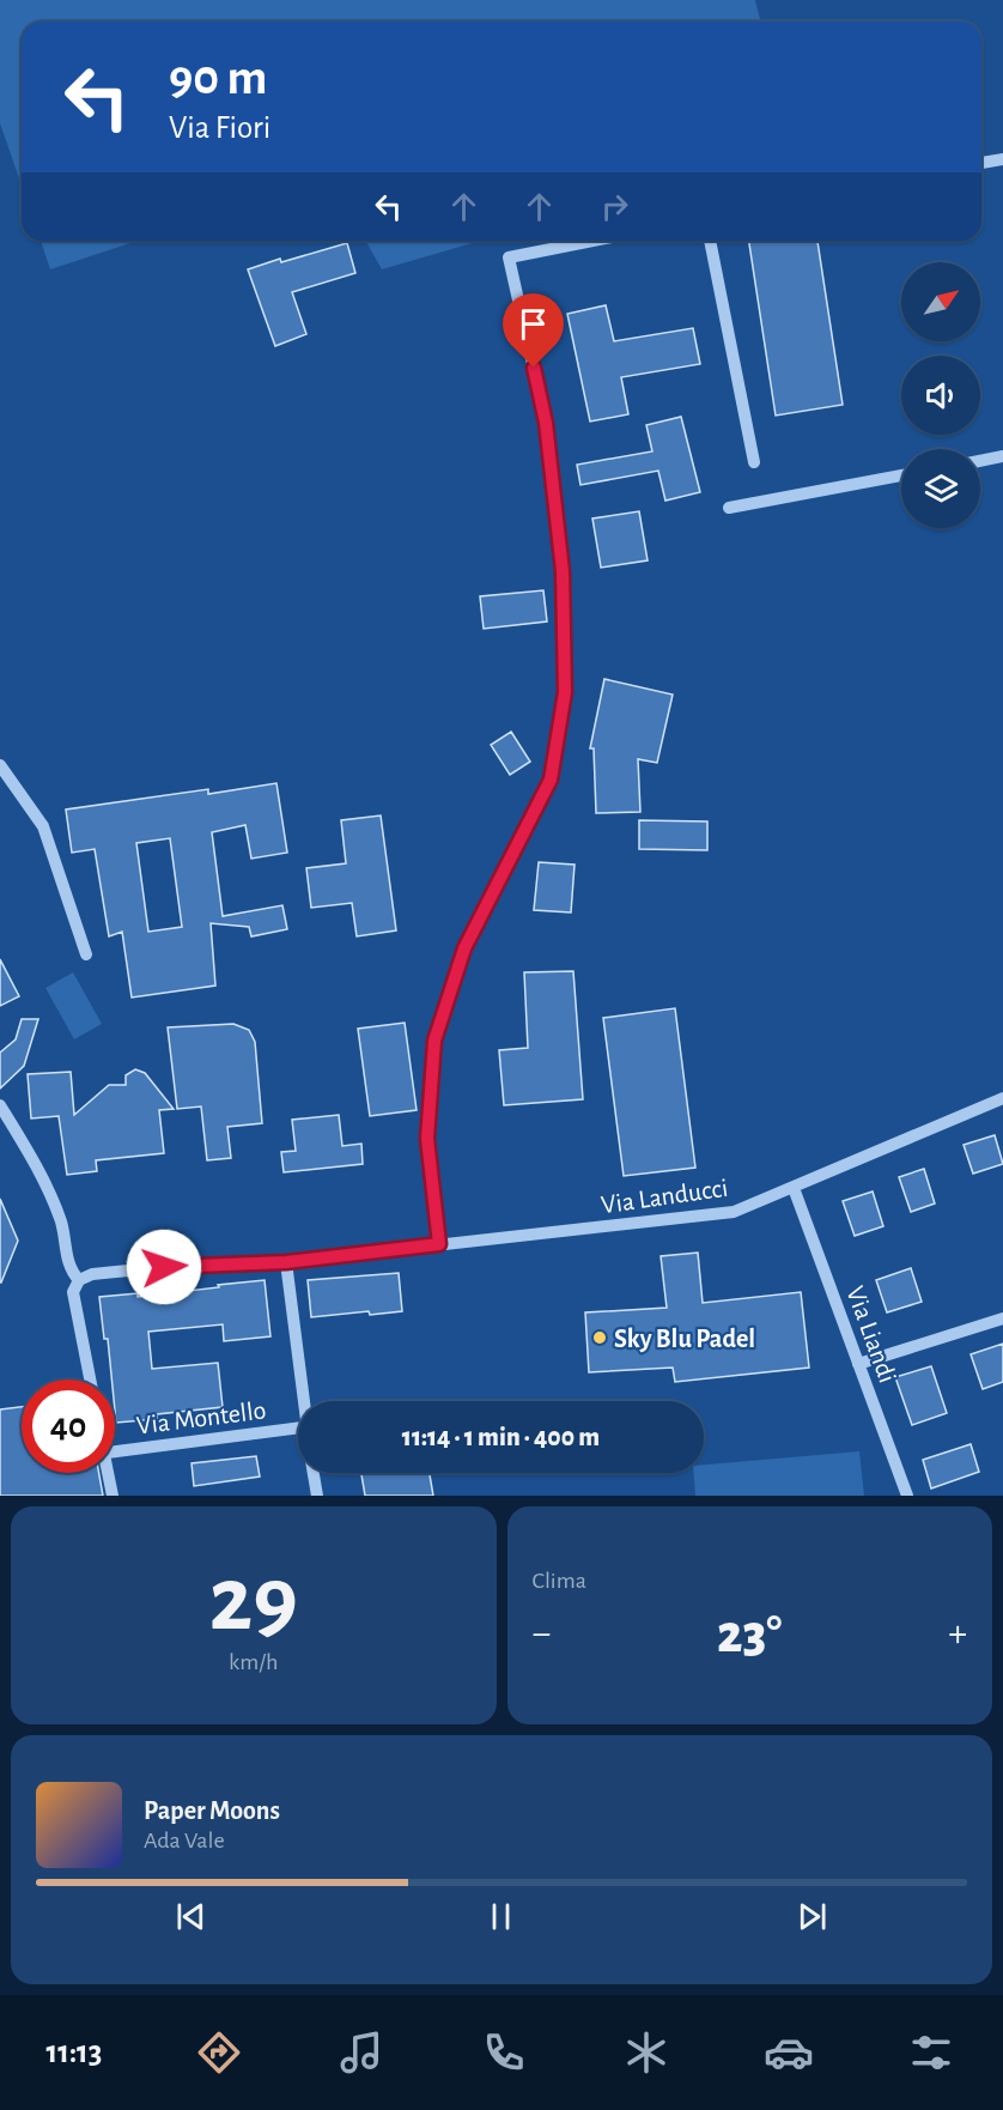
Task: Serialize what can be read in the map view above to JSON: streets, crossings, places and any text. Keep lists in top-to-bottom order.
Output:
{
  "streets": {
    "street": ["Via Landucci", "Via Liandi", "Via Montello"]
  },
  "crossings": [
    ["Via Landucci", "Via Liandi"]
  ],
  "places": ["Sky Blu Padel"],
  "north": "top right",
  "page": {
    "turn": ["90 m", "Via Fiori"],
    "limit": "40",
    "trip": "11:14 · 1 min · 400 m",
    "tile": [
      ["29", "km/h"],
      "Clima"
    ],
    "heat": ["−", "23°", "+"],
    "song": ["Paper Moons", "Ada Vale"],
    "tabs": "11:13"
  }
}
